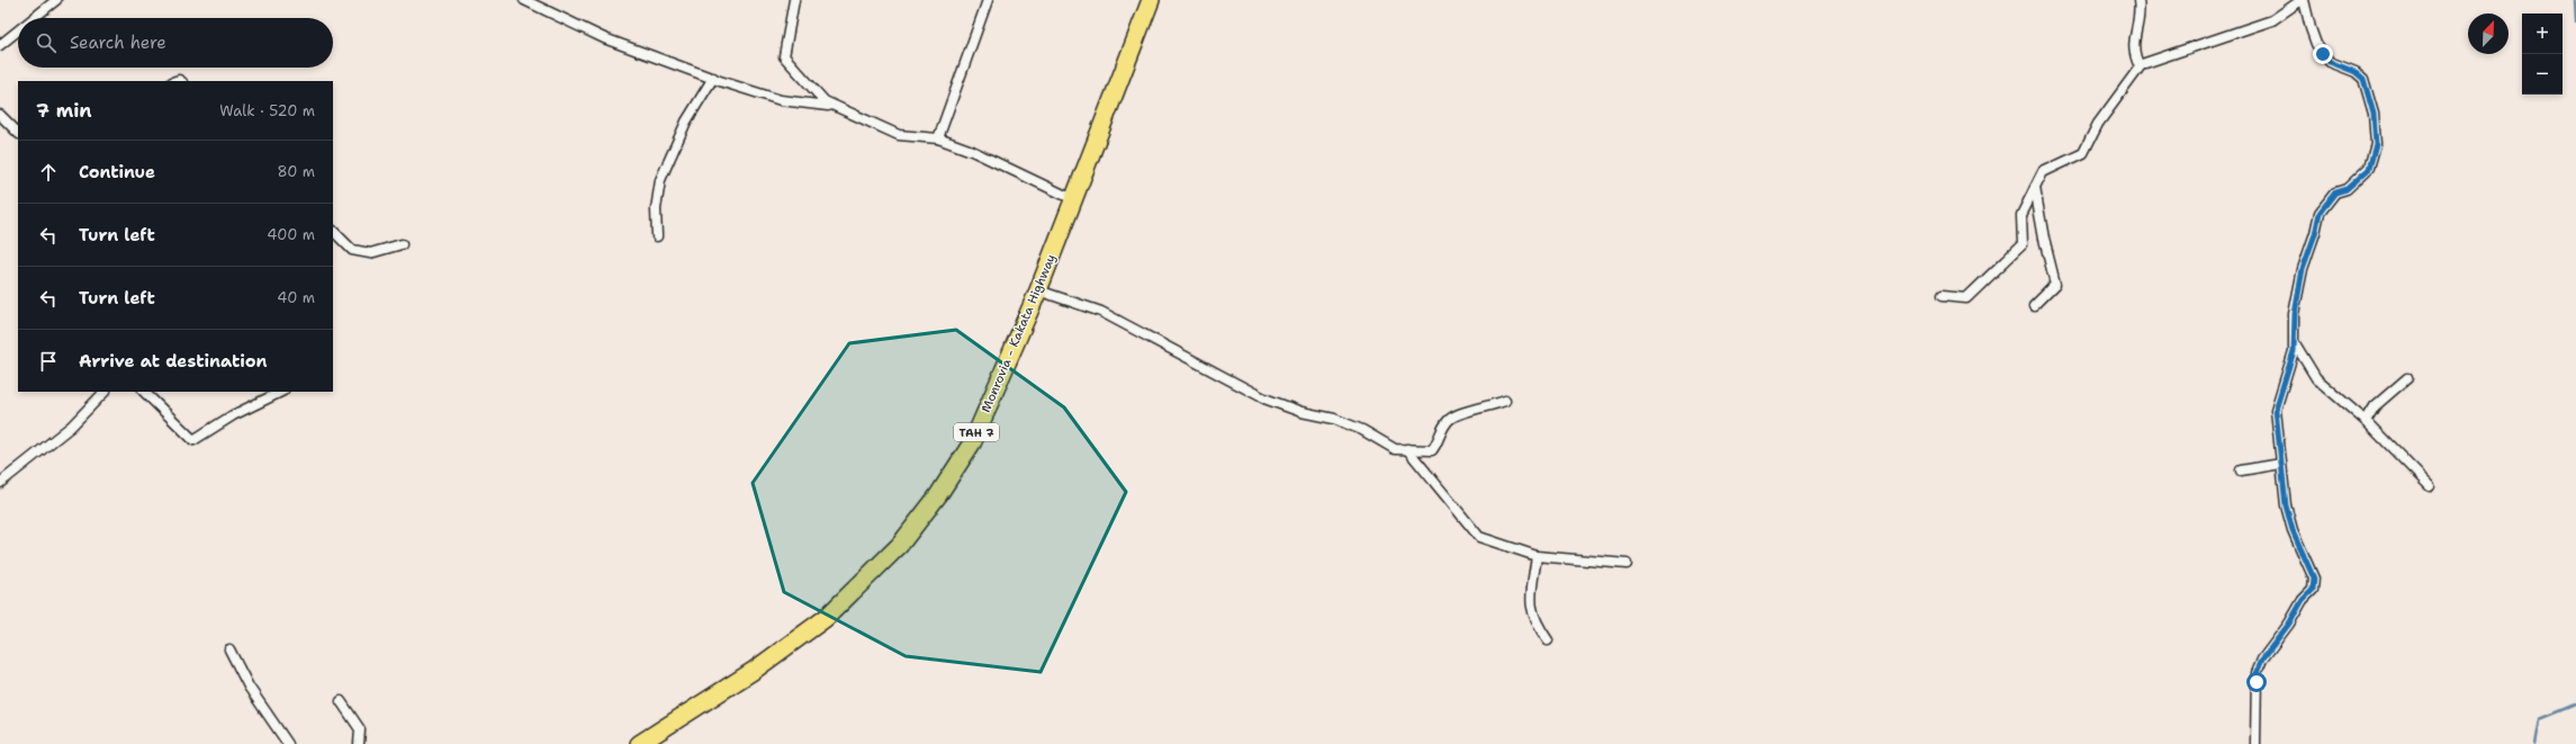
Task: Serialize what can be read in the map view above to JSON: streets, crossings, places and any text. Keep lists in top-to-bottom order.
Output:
{
  "streets": {
    "highway": ["Monrovia - Kakata Highway", "TAH 7"]
  },
  "north": "top right",
  "page": {
    "map_buttons": ["+", "−"],
    "search": "Search here",
    "heading": ["7 min", "Walk · 520 m"],
    "list": [
      ["Continue", "80 m"],
      ["Turn left", "400 m"],
      ["Turn left", "40 m"],
      "Arrive at destination"
    ]
  }
}
